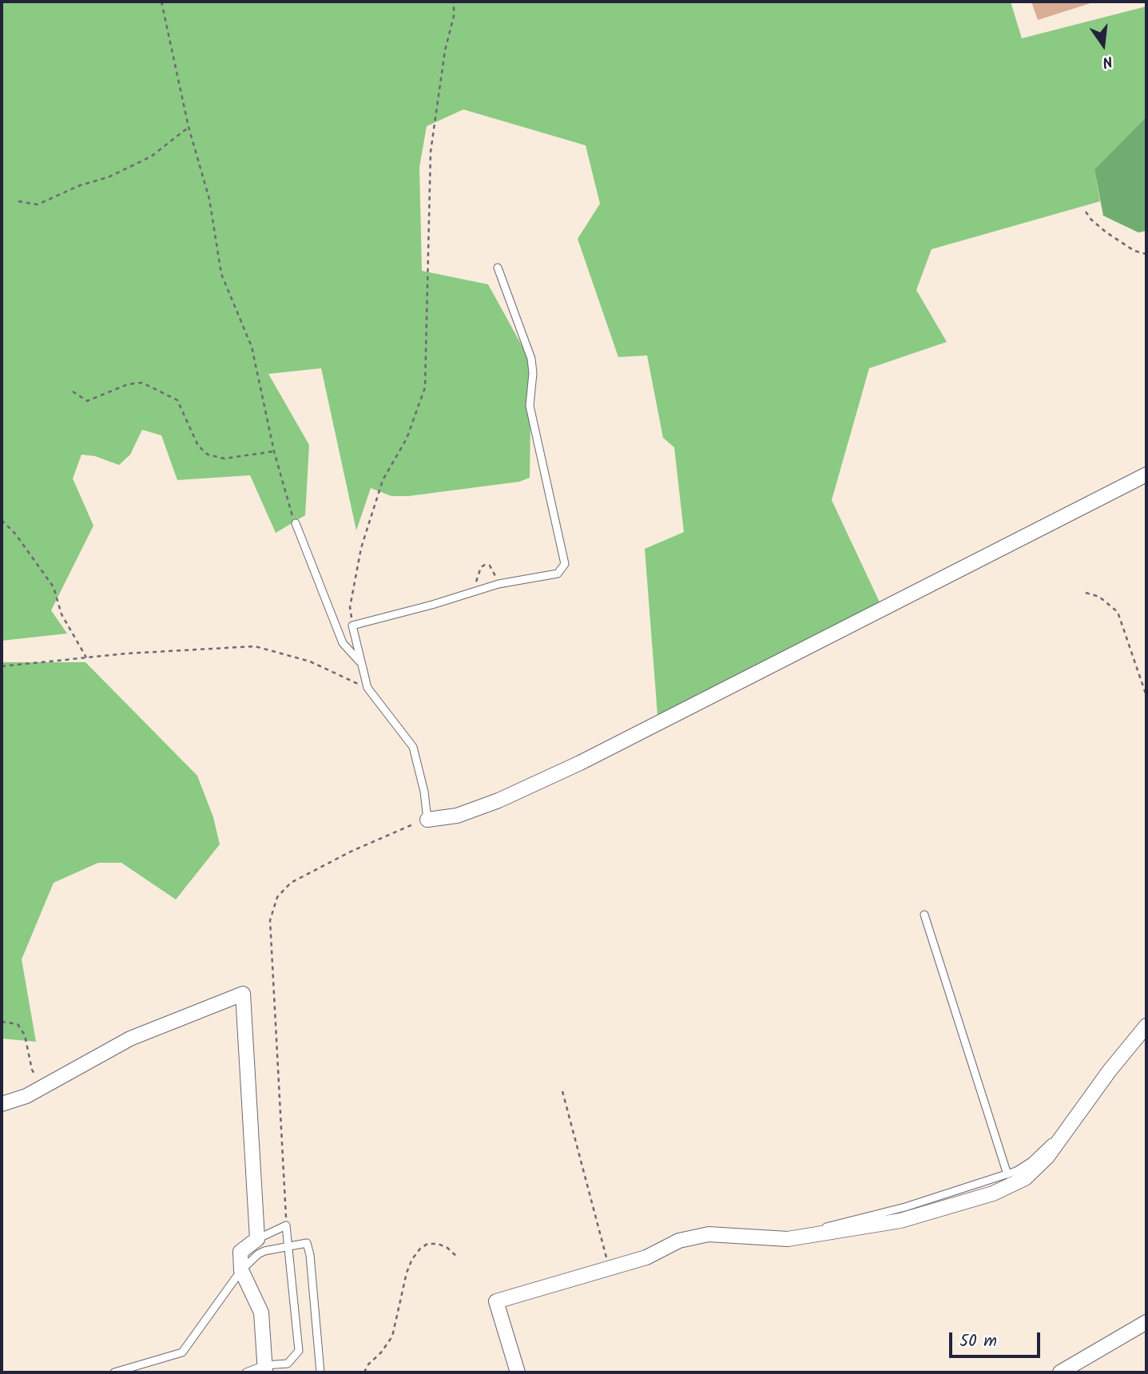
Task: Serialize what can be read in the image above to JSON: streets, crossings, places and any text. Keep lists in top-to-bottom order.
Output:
{
  "scale_bar": "50 m",
  "north": "bottom"
}
